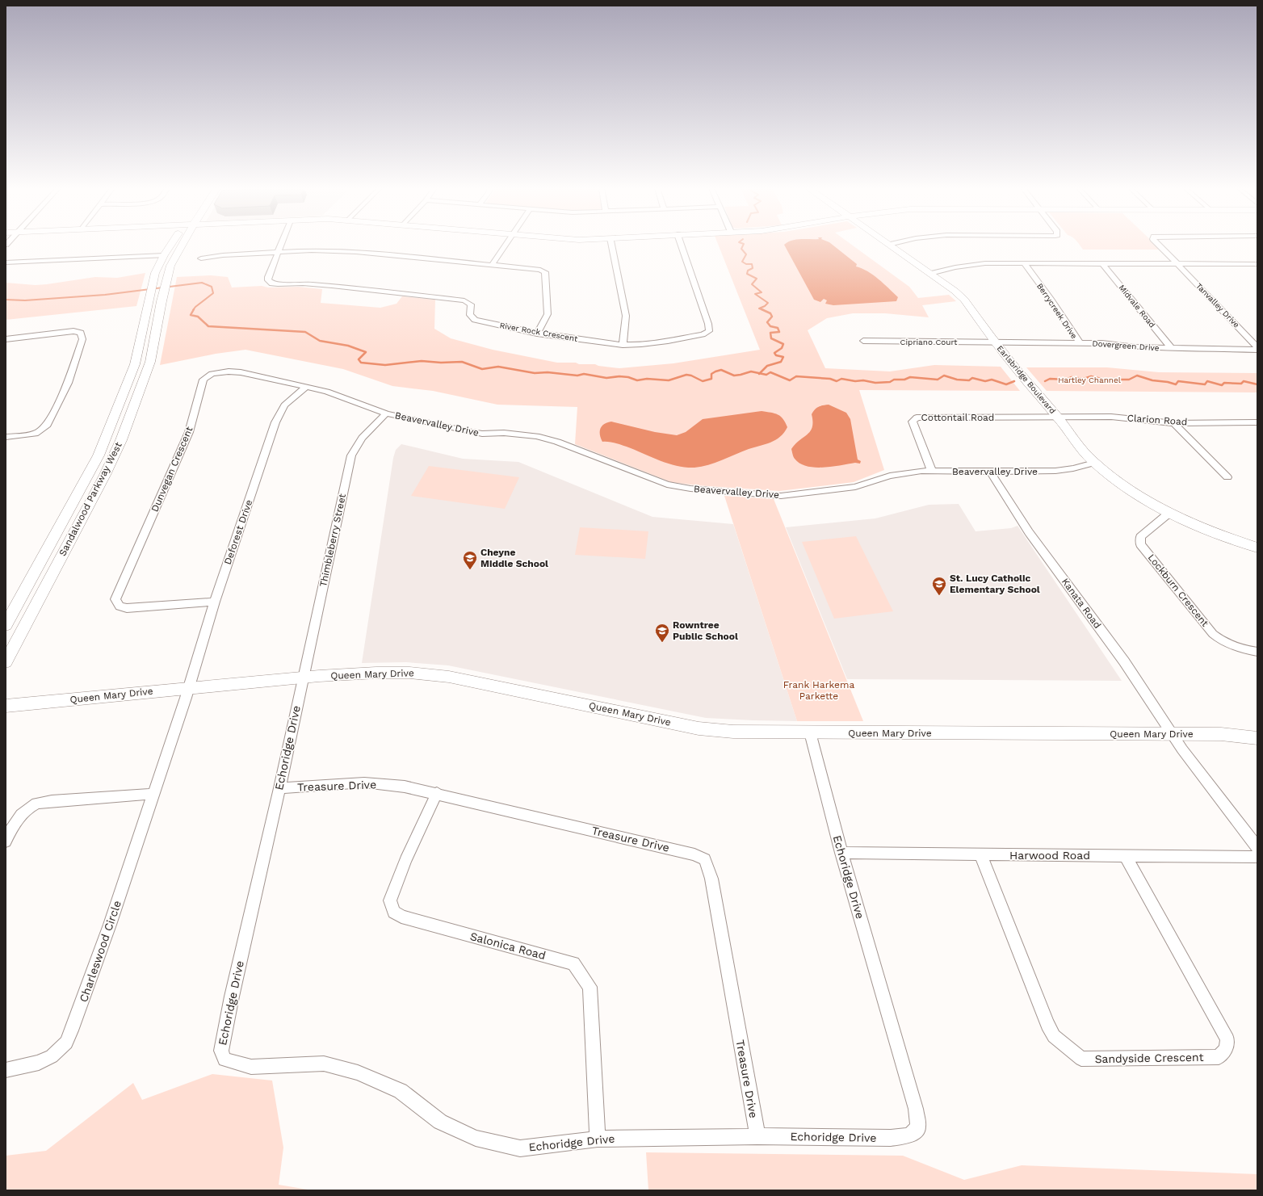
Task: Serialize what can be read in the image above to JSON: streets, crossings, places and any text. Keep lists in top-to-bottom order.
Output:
{
  "streets": {
    "street": [
      "Tanvalley Drive",
      "Midvale Road",
      "Berrycreek Drive",
      "River Rock Crescent",
      "Cipriano Court",
      "Dovergreen Drive",
      "Earlsbridge Boulevard",
      "Cottontail Road",
      "Clarion Road",
      "Beavervalley Drive",
      "Dunvegan Crescent",
      "Sandalwood Parkway West",
      "Deforest Drive",
      "Thimbleberry Street",
      "Lockburn Crescent",
      "Kanata Road",
      "Queen Mary Drive",
      "Echoridge Drive",
      "Treasure Drive",
      "Harwood Road",
      "Salonica Road",
      "Charleswood Circle",
      "Sandyside Crescent"
    ]
  },
  "crossings": [
    ["Tanvalley Drive", "Dovergreen Drive"],
    ["Midvale Road", "Dovergreen Drive"],
    ["Berrycreek Drive", "Dovergreen Drive"],
    ["Cipriano Court", "Dovergreen Drive"],
    ["Cipriano Court", "Earlsbridge Boulevard"],
    ["Dovergreen Drive", "Earlsbridge Boulevard"],
    ["Earlsbridge Boulevard", "Cottontail Road"],
    ["Earlsbridge Boulevard", "Clarion Road"],
    ["Earlsbridge Boulevard", "Beavervalley Drive"],
    ["Earlsbridge Boulevard", "Lockburn Crescent"],
    ["Cottontail Road", "Clarion Road"],
    ["Cottontail Road", "Beavervalley Drive"],
    ["Beavervalley Drive", "Dunvegan Crescent"],
    ["Beavervalley Drive", "Thimbleberry Street"],
    ["Beavervalley Drive", "Kanata Road"],
    ["Dunvegan Crescent", "Deforest Drive"],
    ["Dunvegan Crescent", "Thimbleberry Street"],
    ["Deforest Drive", "Queen Mary Drive"],
    ["Deforest Drive", "Charleswood Circle"],
    ["Thimbleberry Street", "Queen Mary Drive"],
    ["Thimbleberry Street", "Echoridge Drive"],
    ["Kanata Road", "Queen Mary Drive"],
    ["Queen Mary Drive", "Echoridge Drive"],
    ["Queen Mary Drive", "Charleswood Circle"],
    ["Echoridge Drive", "Treasure Drive"],
    ["Echoridge Drive", "Harwood Road"],
    ["Echoridge Drive", "Salonica Road"],
    ["Treasure Drive", "Salonica Road"],
    ["Harwood Road", "Sandyside Crescent"]
  ],
  "parks": ["Hartley Channel", "Frank Harkema Parkette"],
  "places": {
    "school or university": ["Cheyne Middle School", "St. Lucy Catholic Elementary School", "Rowntree Public School"]
  }
}
